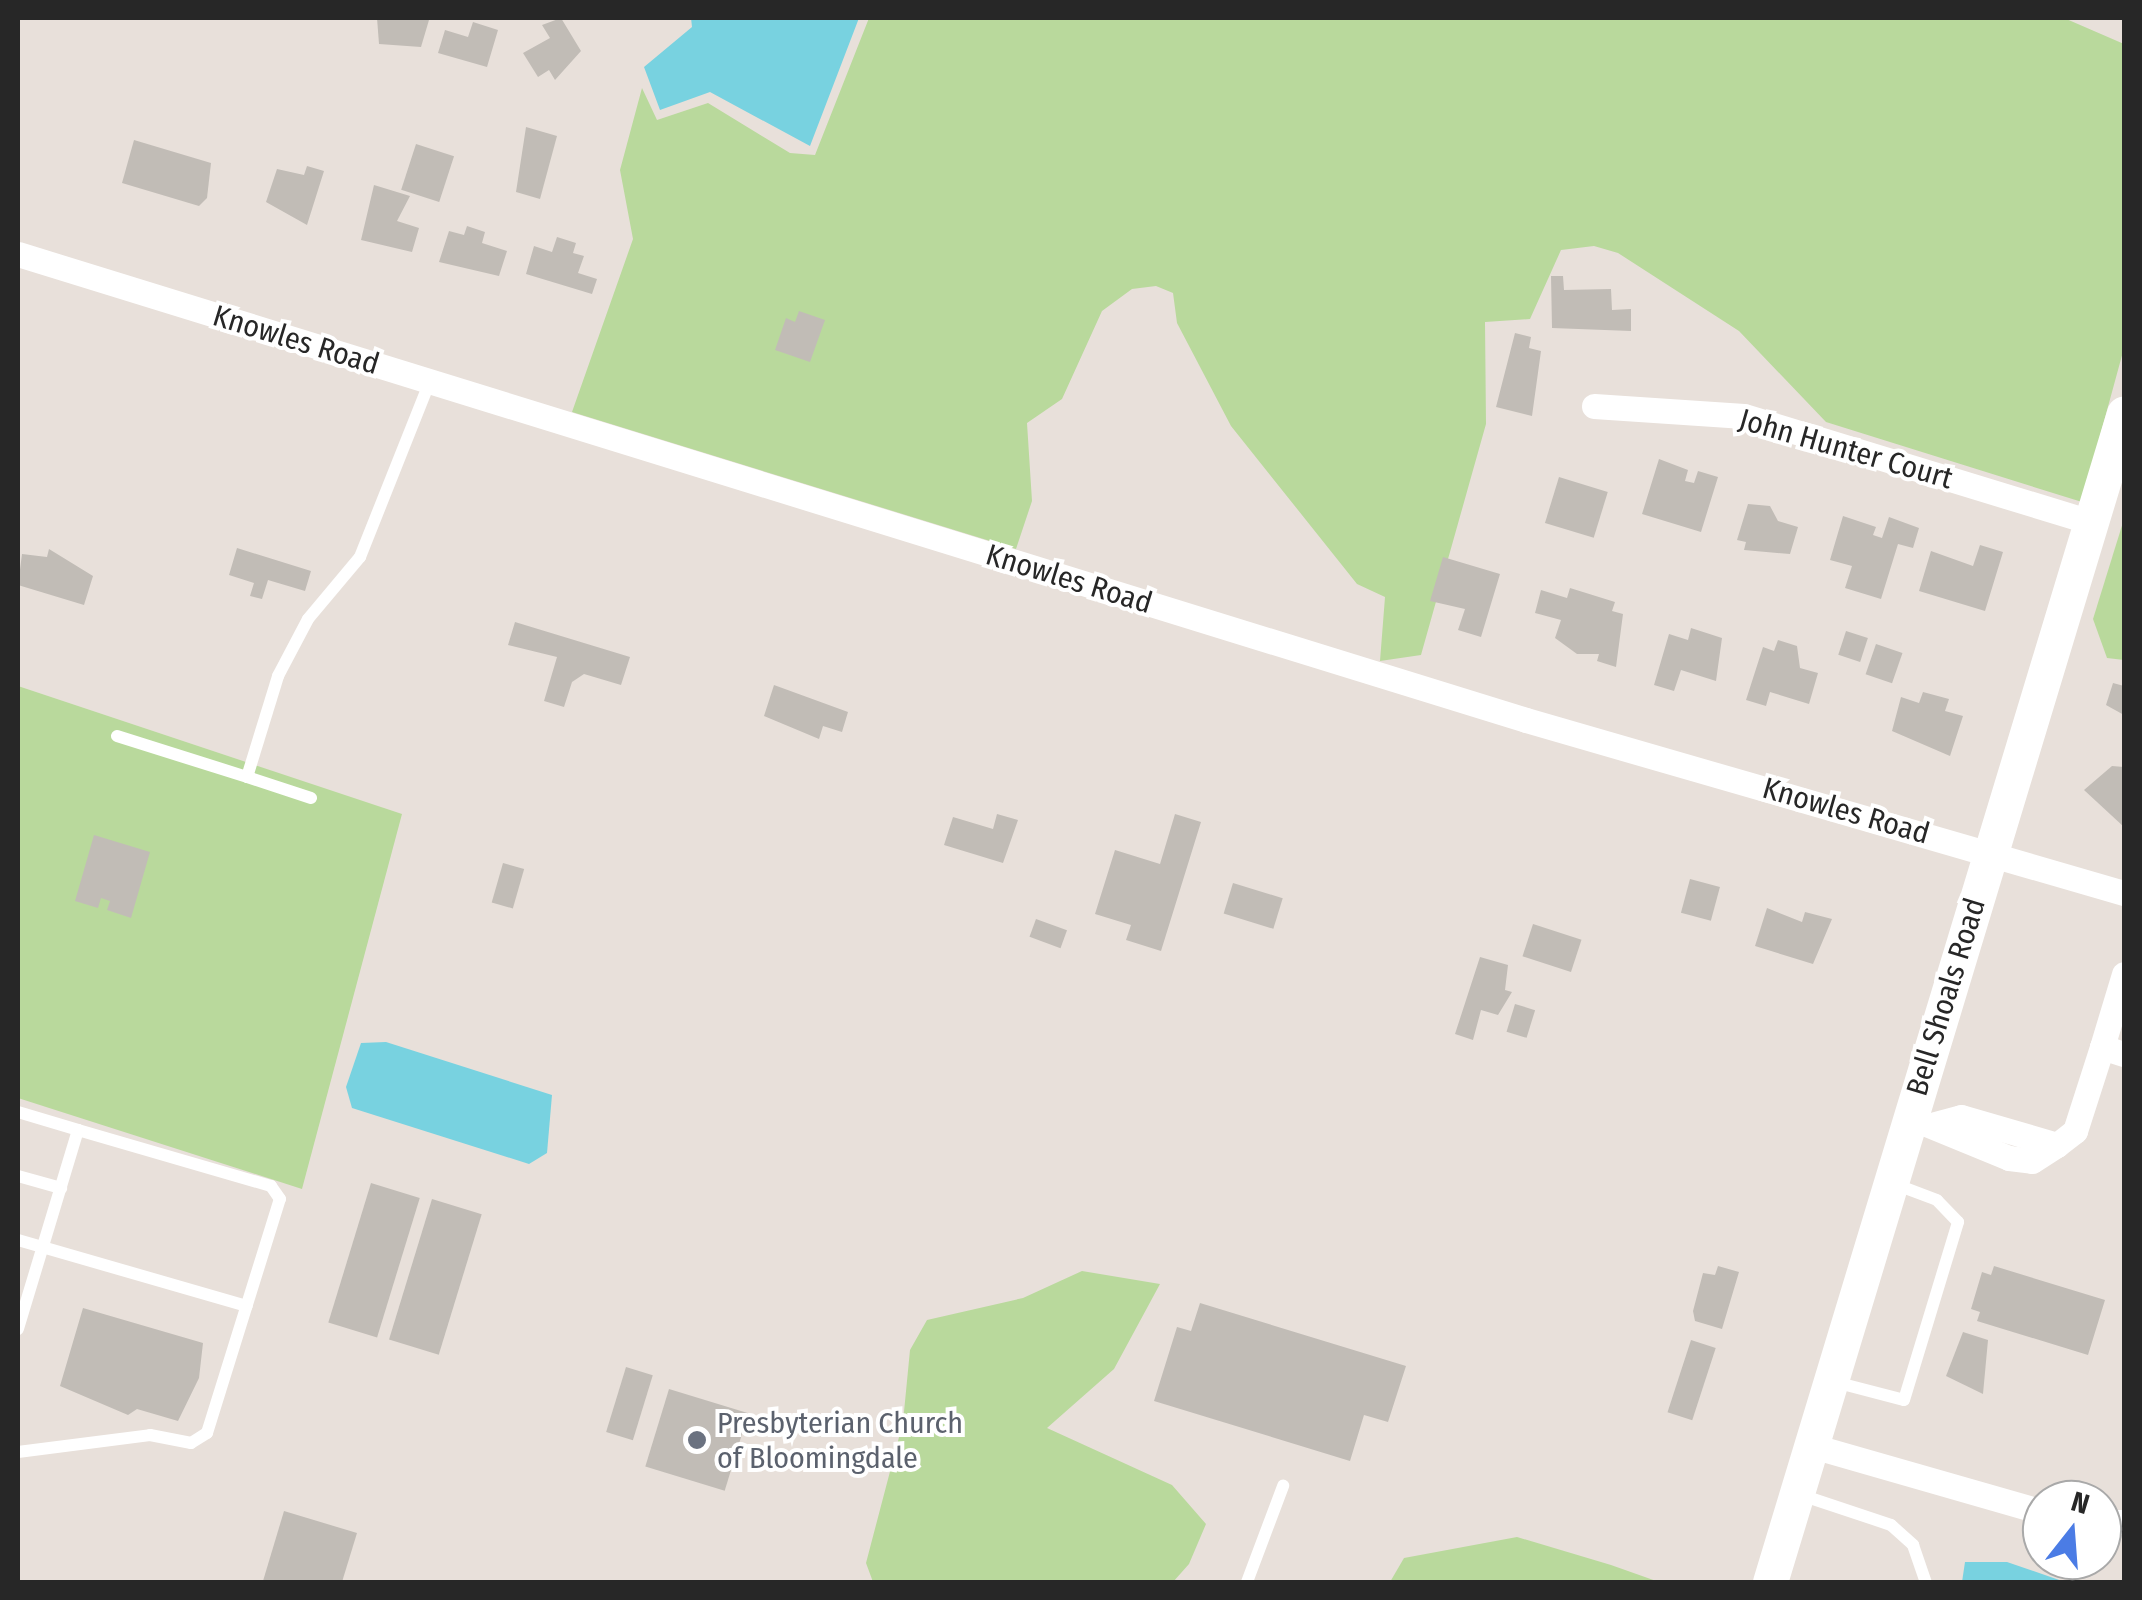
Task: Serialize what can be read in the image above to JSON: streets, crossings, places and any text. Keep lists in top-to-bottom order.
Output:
{
  "streets": {
    "main road": ["Bell Shoals Road"],
    "street": ["Knowles Road", "John Hunter Court"]
  },
  "crossings": [
    ["Knowles Road", "Bell Shoals Road"],
    ["John Hunter Court", "Bell Shoals Road"]
  ],
  "places": ["Presbyterian Church of Bloomingdale"],
  "north": "top"
}
